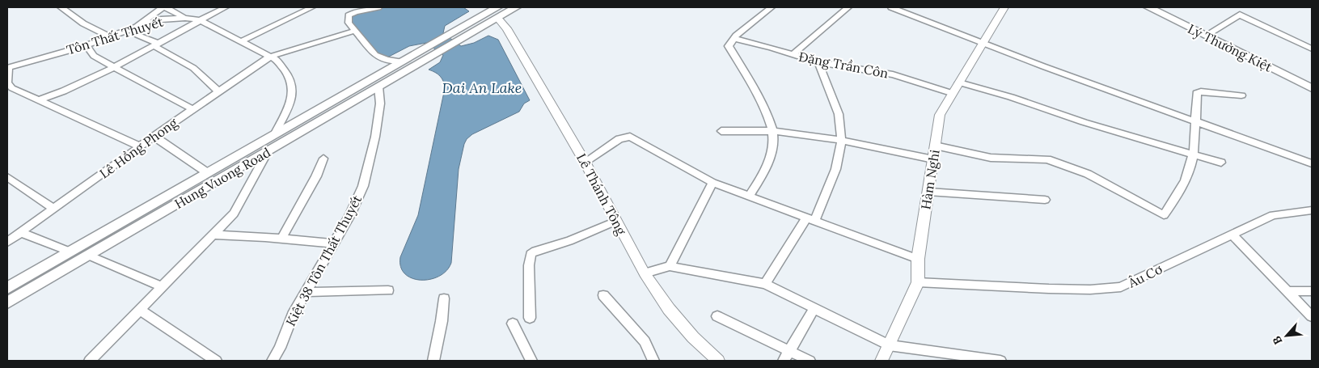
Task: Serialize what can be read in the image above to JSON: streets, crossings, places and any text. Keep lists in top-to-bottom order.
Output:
{
  "streets": {
    "main road": ["Lý Thường Kiệt", "Hung Vuong Road"],
    "street": [
      "Tôn Thất Thuyết",
      "Đặng Trần Côn",
      "Lê Hồng Phong",
      "Hàm Nghi",
      "Lê Thánh Tông",
      "Kiệt 38 Tôn Thất Thuyết",
      "Âu Cơ"
    ]
  },
  "crossings": [
    ["Tôn Thất Thuyết", "Lê Hồng Phong"],
    ["Tôn Thất Thuyết", "Hung Vuong Road"],
    ["Đặng Trần Côn", "Hàm Nghi"],
    ["Hung Vuong Road", "Kiệt 38 Tôn Thất Thuyết"],
    ["Hàm Nghi", "Âu Cơ"]
  ],
  "water": ["Dai An Lake"],
  "north": "bottom left"
}
